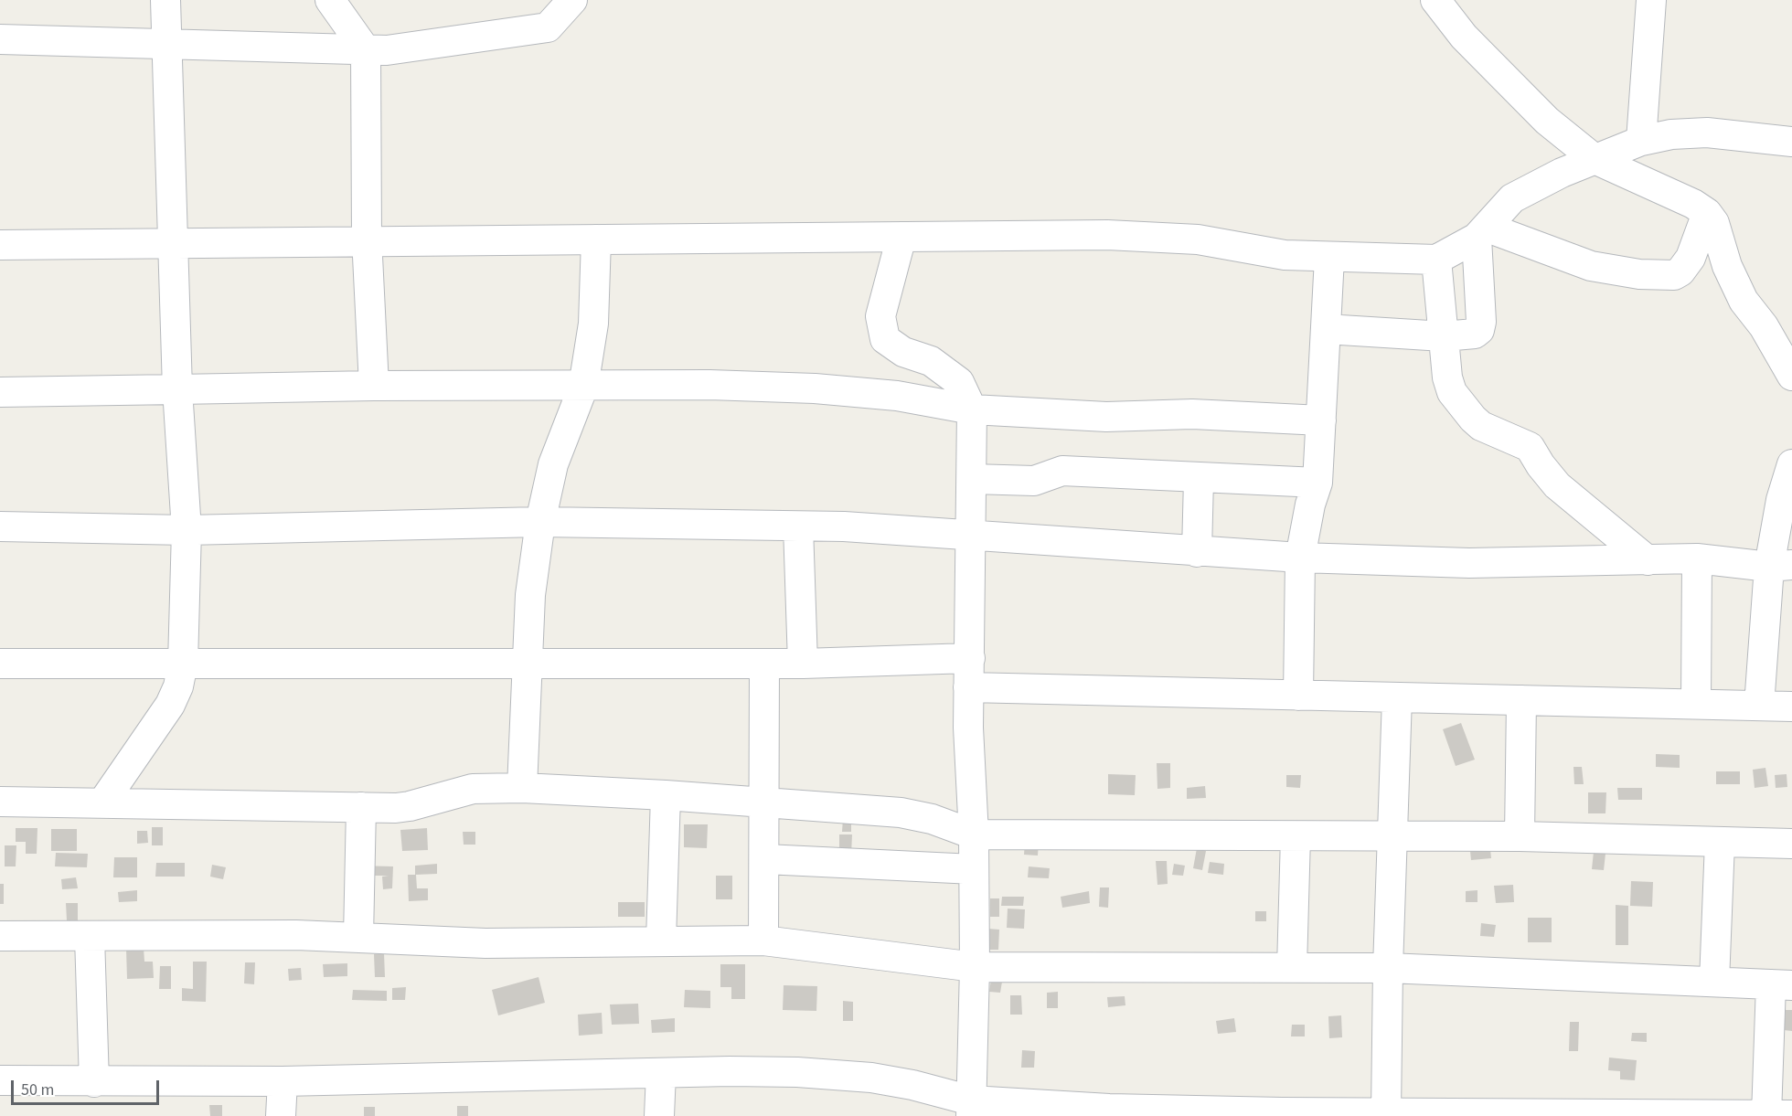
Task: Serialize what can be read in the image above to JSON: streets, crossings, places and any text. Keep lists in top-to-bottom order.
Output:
{
  "scale_bar": "50 m"
}
